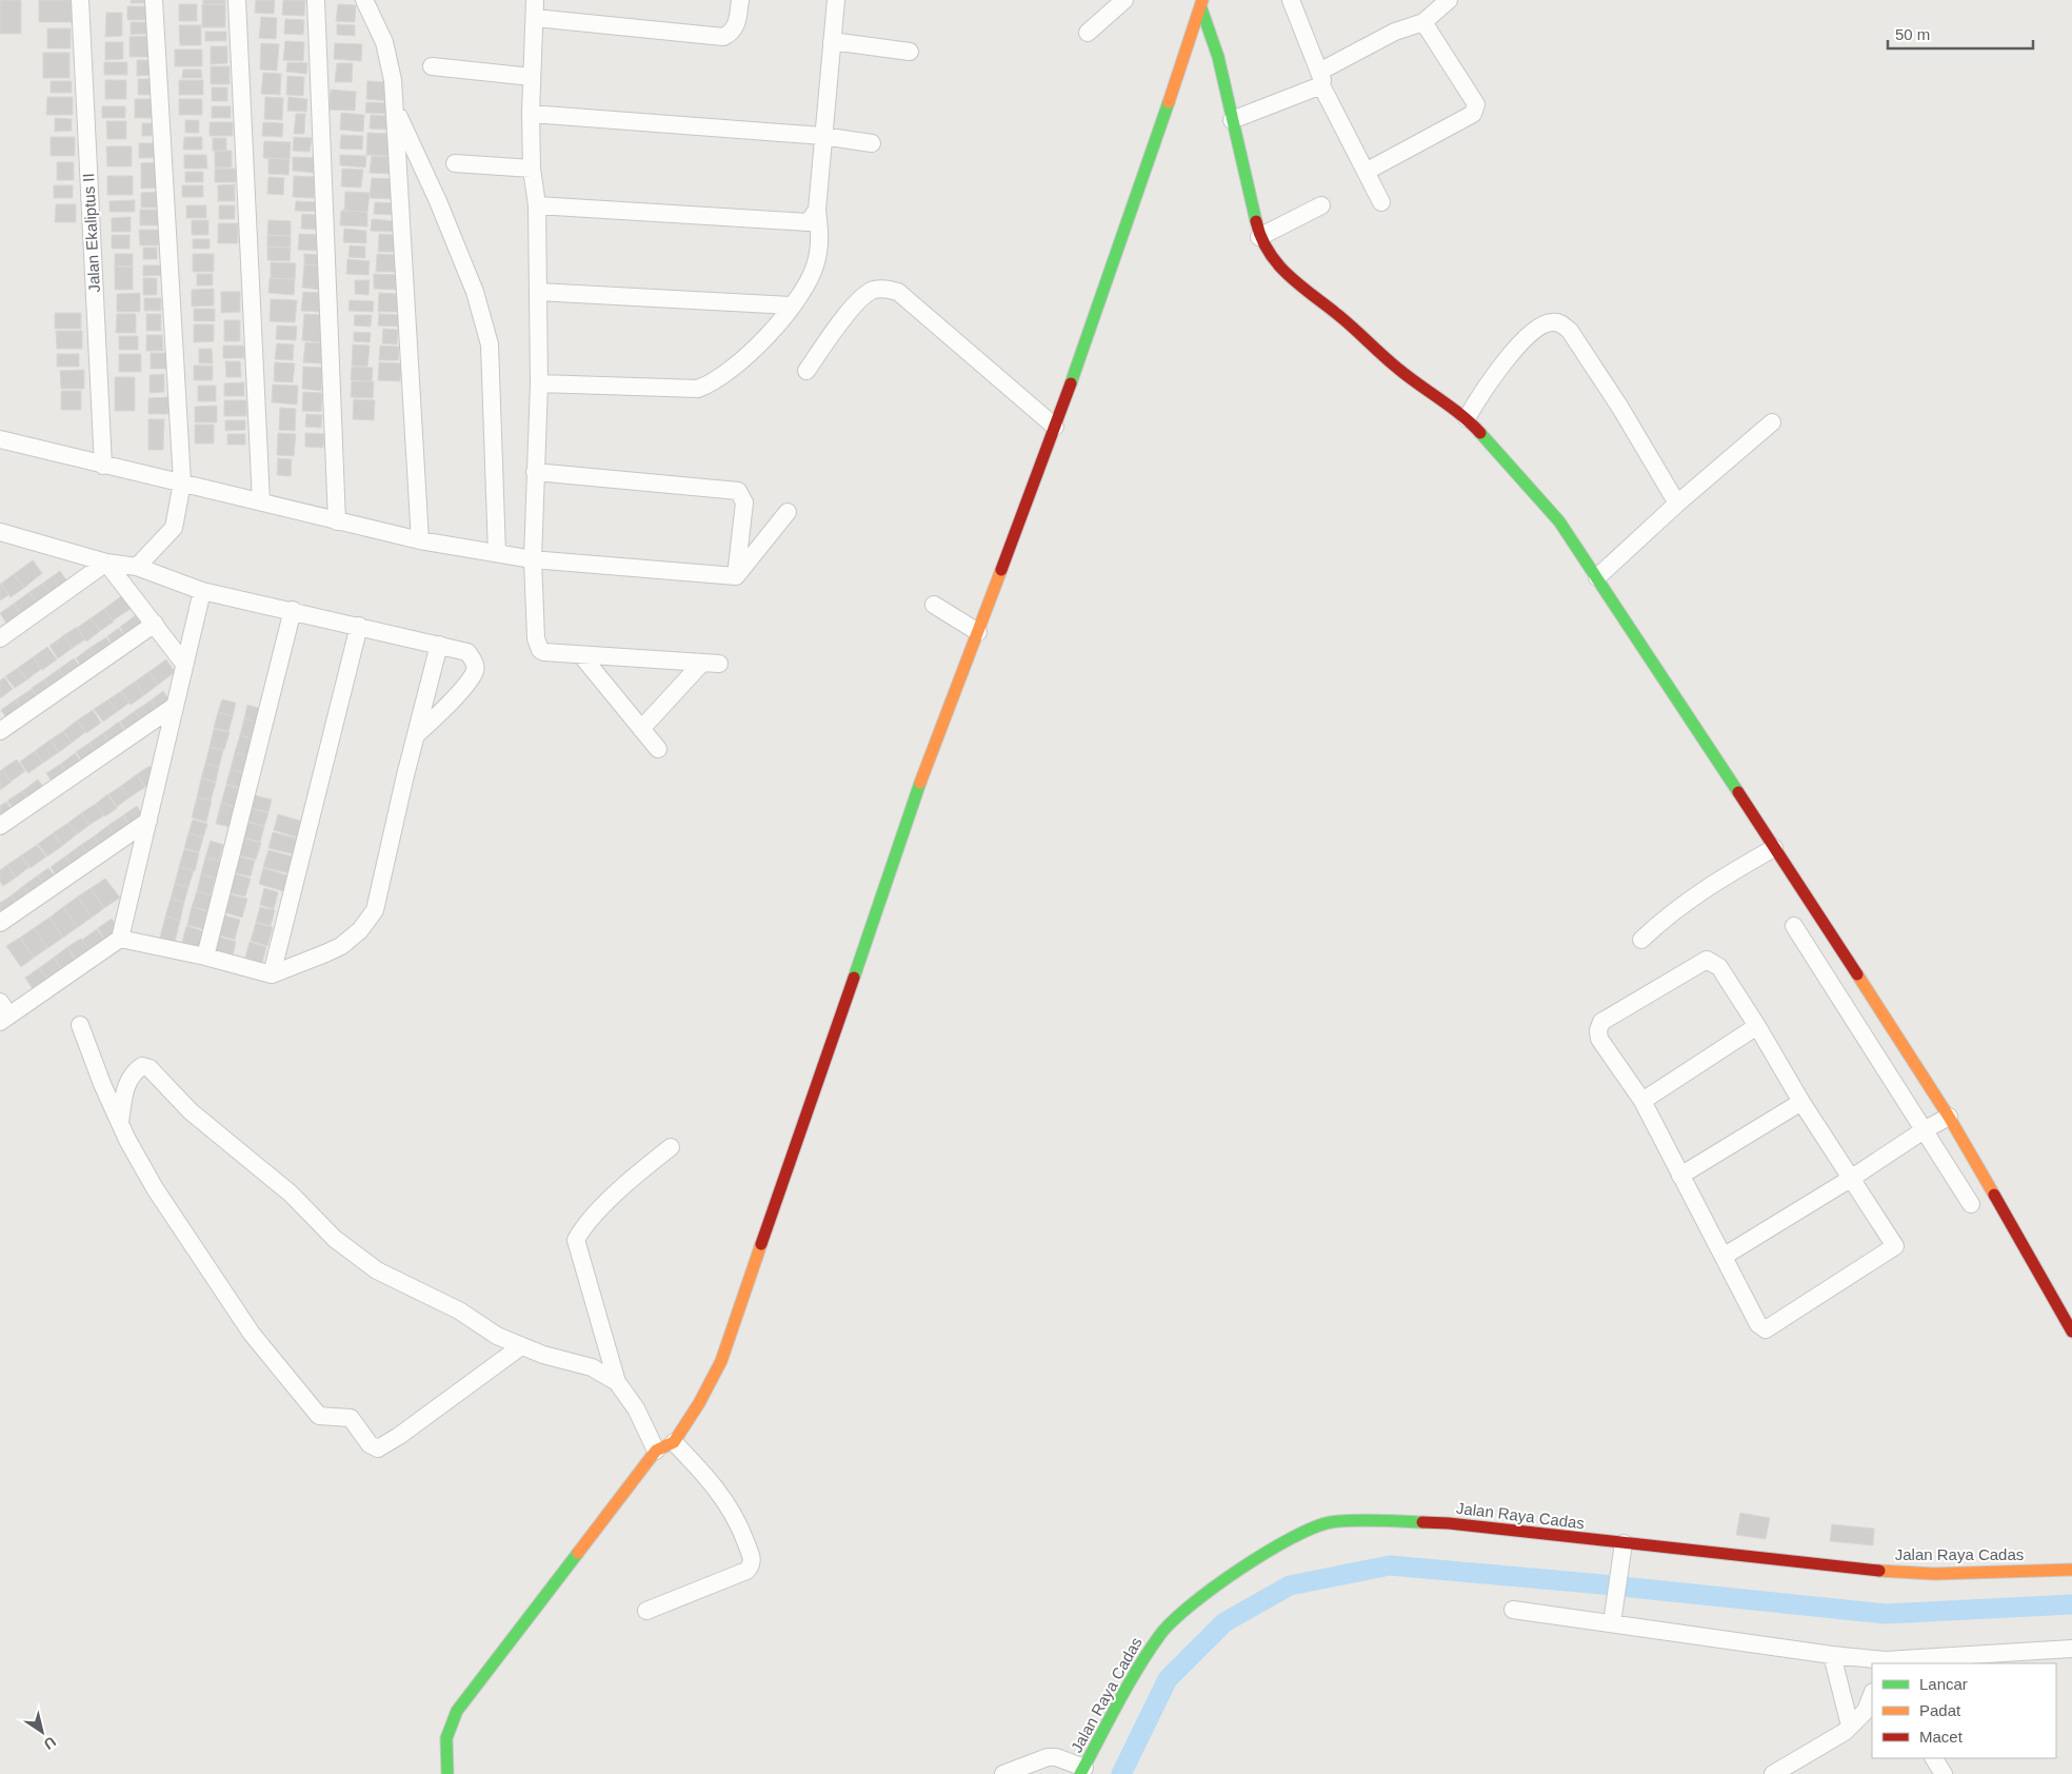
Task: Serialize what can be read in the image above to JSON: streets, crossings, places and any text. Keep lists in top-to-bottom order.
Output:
{
  "streets": {
    "street": ["Jalan Ekaliptus II", "Jalan Raya Cadas"]
  },
  "legend": ["Lancar", "Padat", "Macet"],
  "scale_bar": "50 m",
  "north": "bottom right"
}
